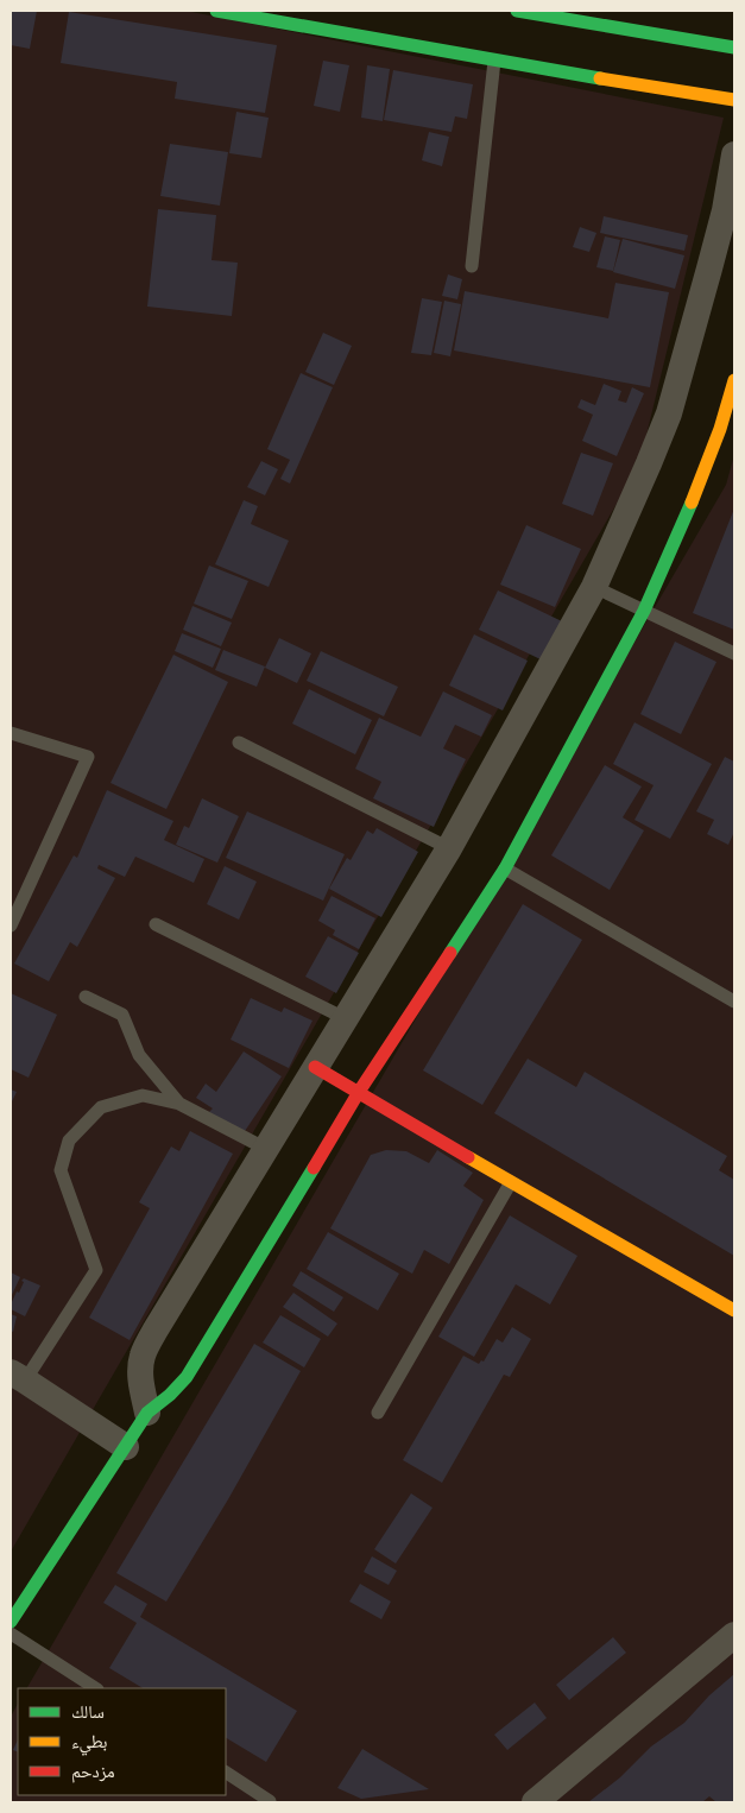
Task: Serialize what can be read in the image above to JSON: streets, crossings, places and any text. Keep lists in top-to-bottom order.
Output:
{
  "legend": ["سالك", "بطيء", "مزدحم"]
}
